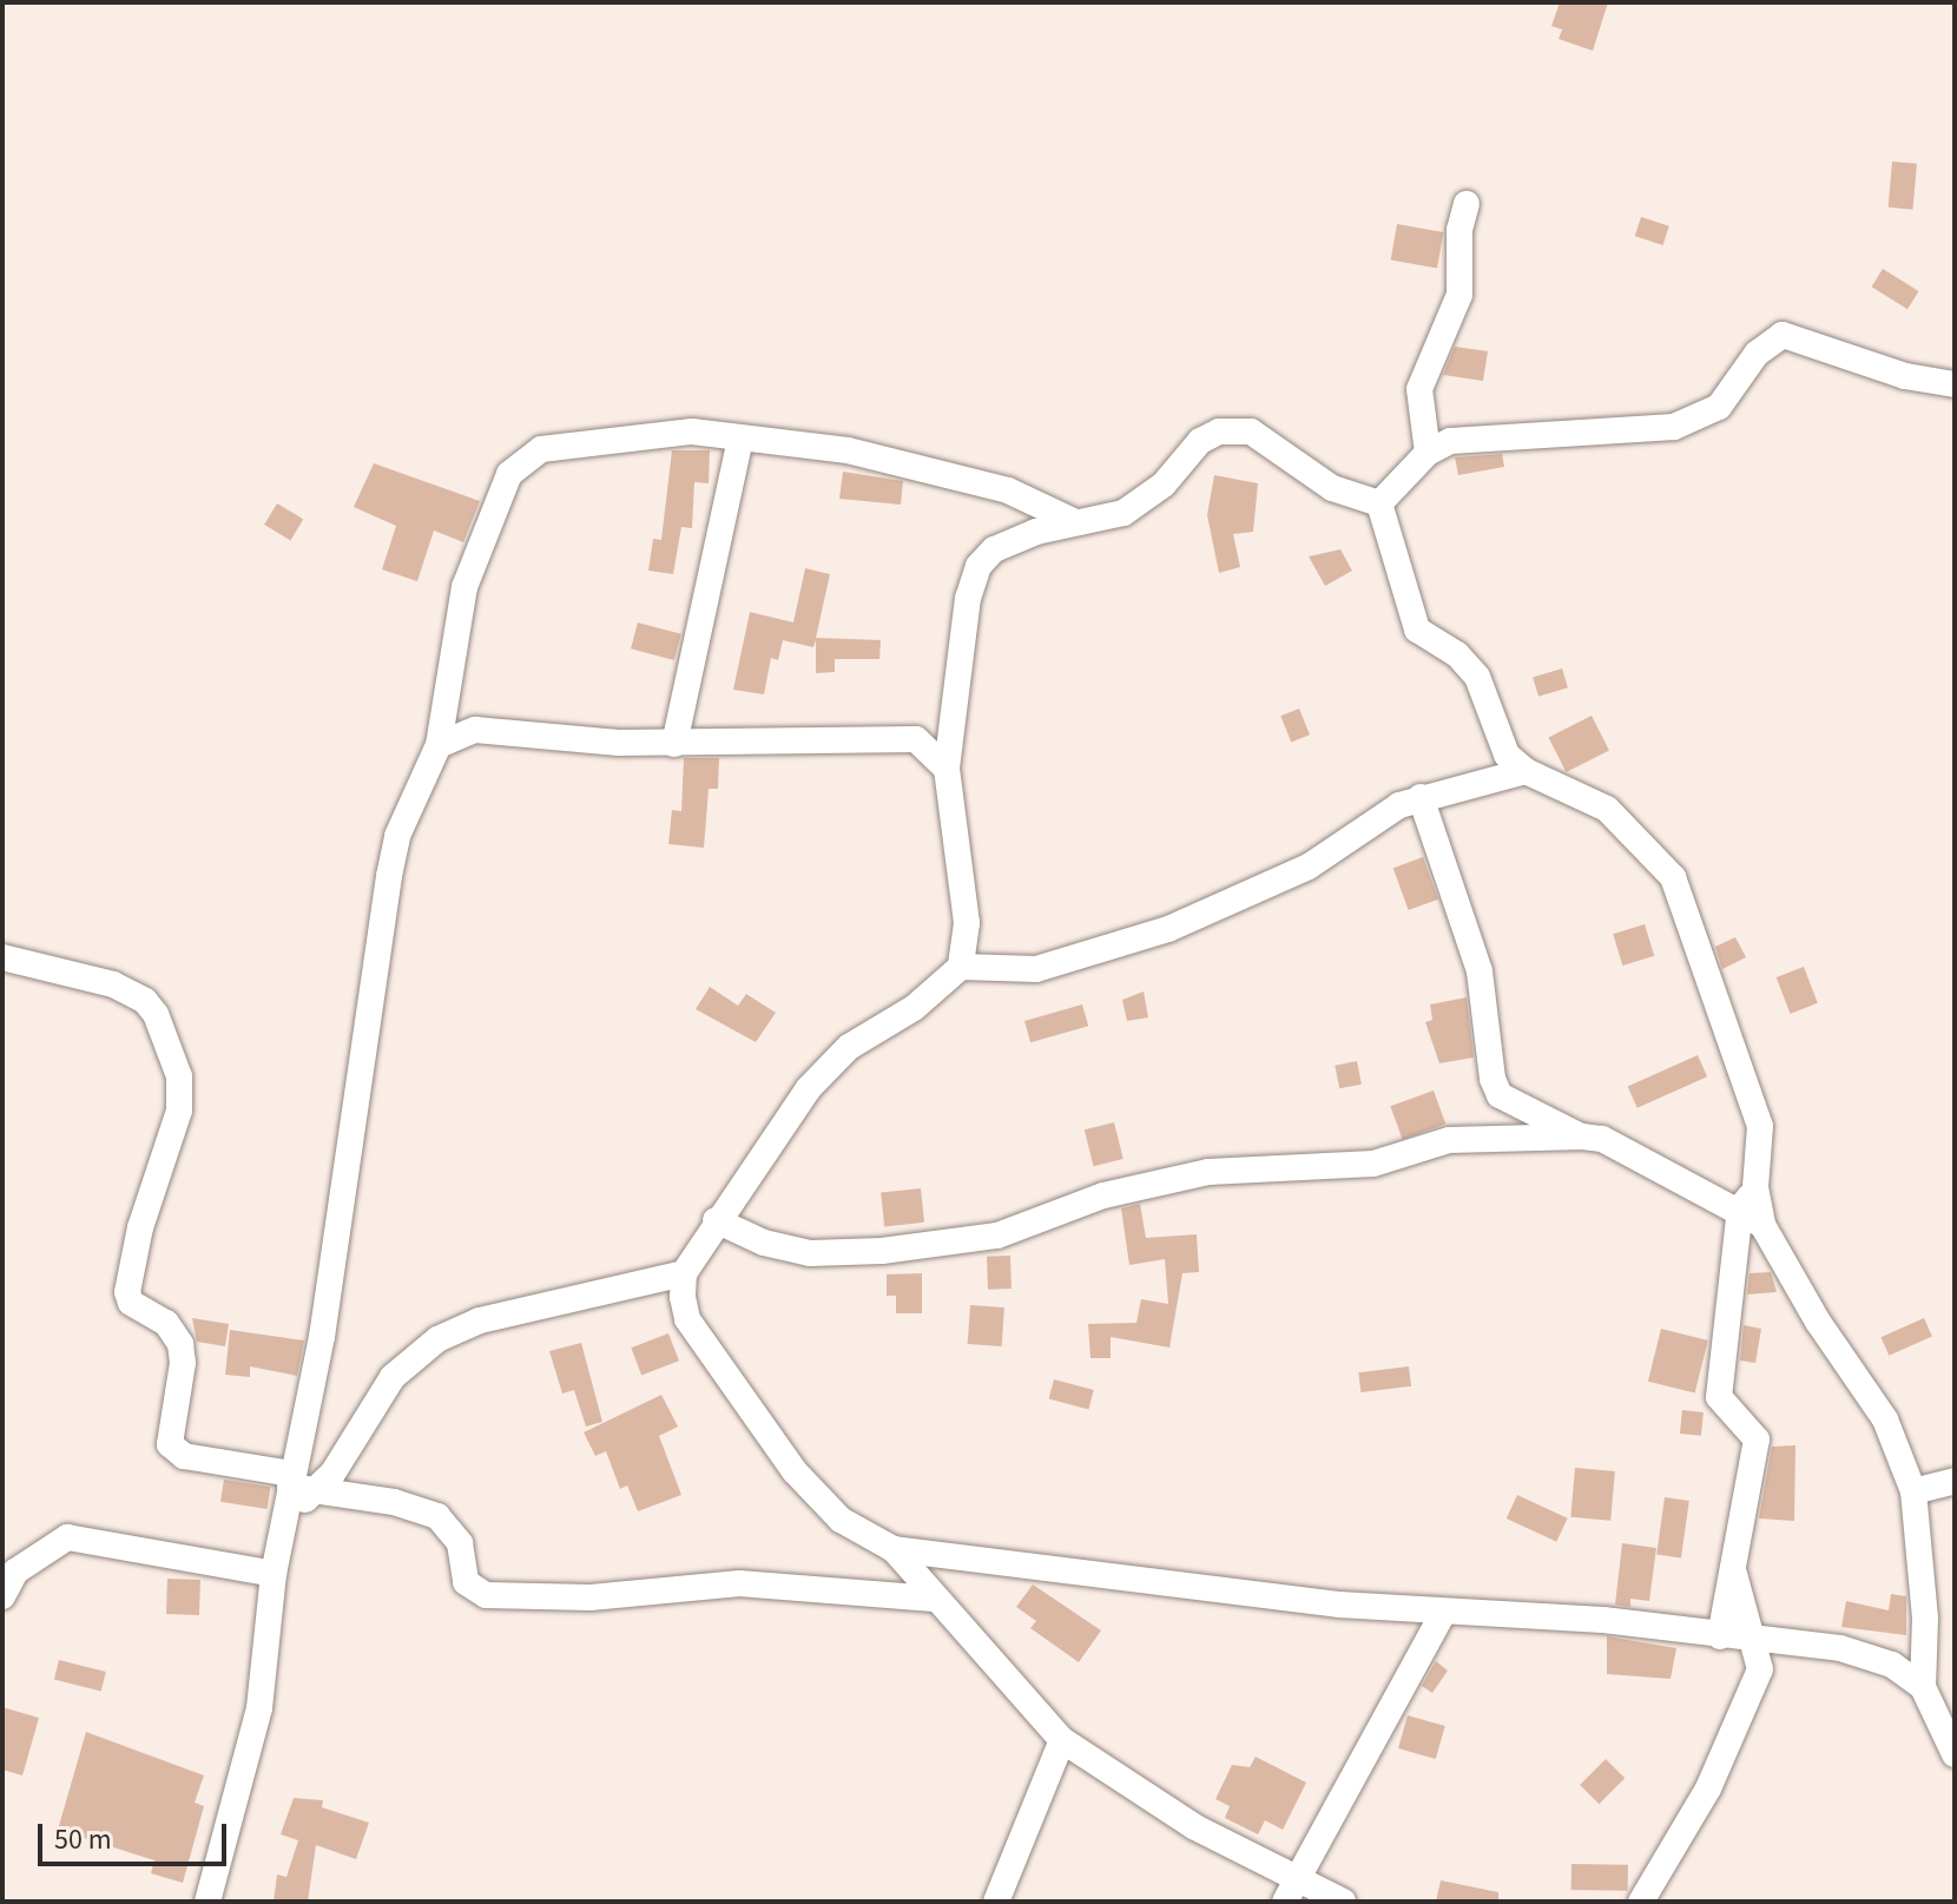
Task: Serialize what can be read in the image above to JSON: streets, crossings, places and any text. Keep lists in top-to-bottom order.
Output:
{
  "scale_bar": "50 m"
}
